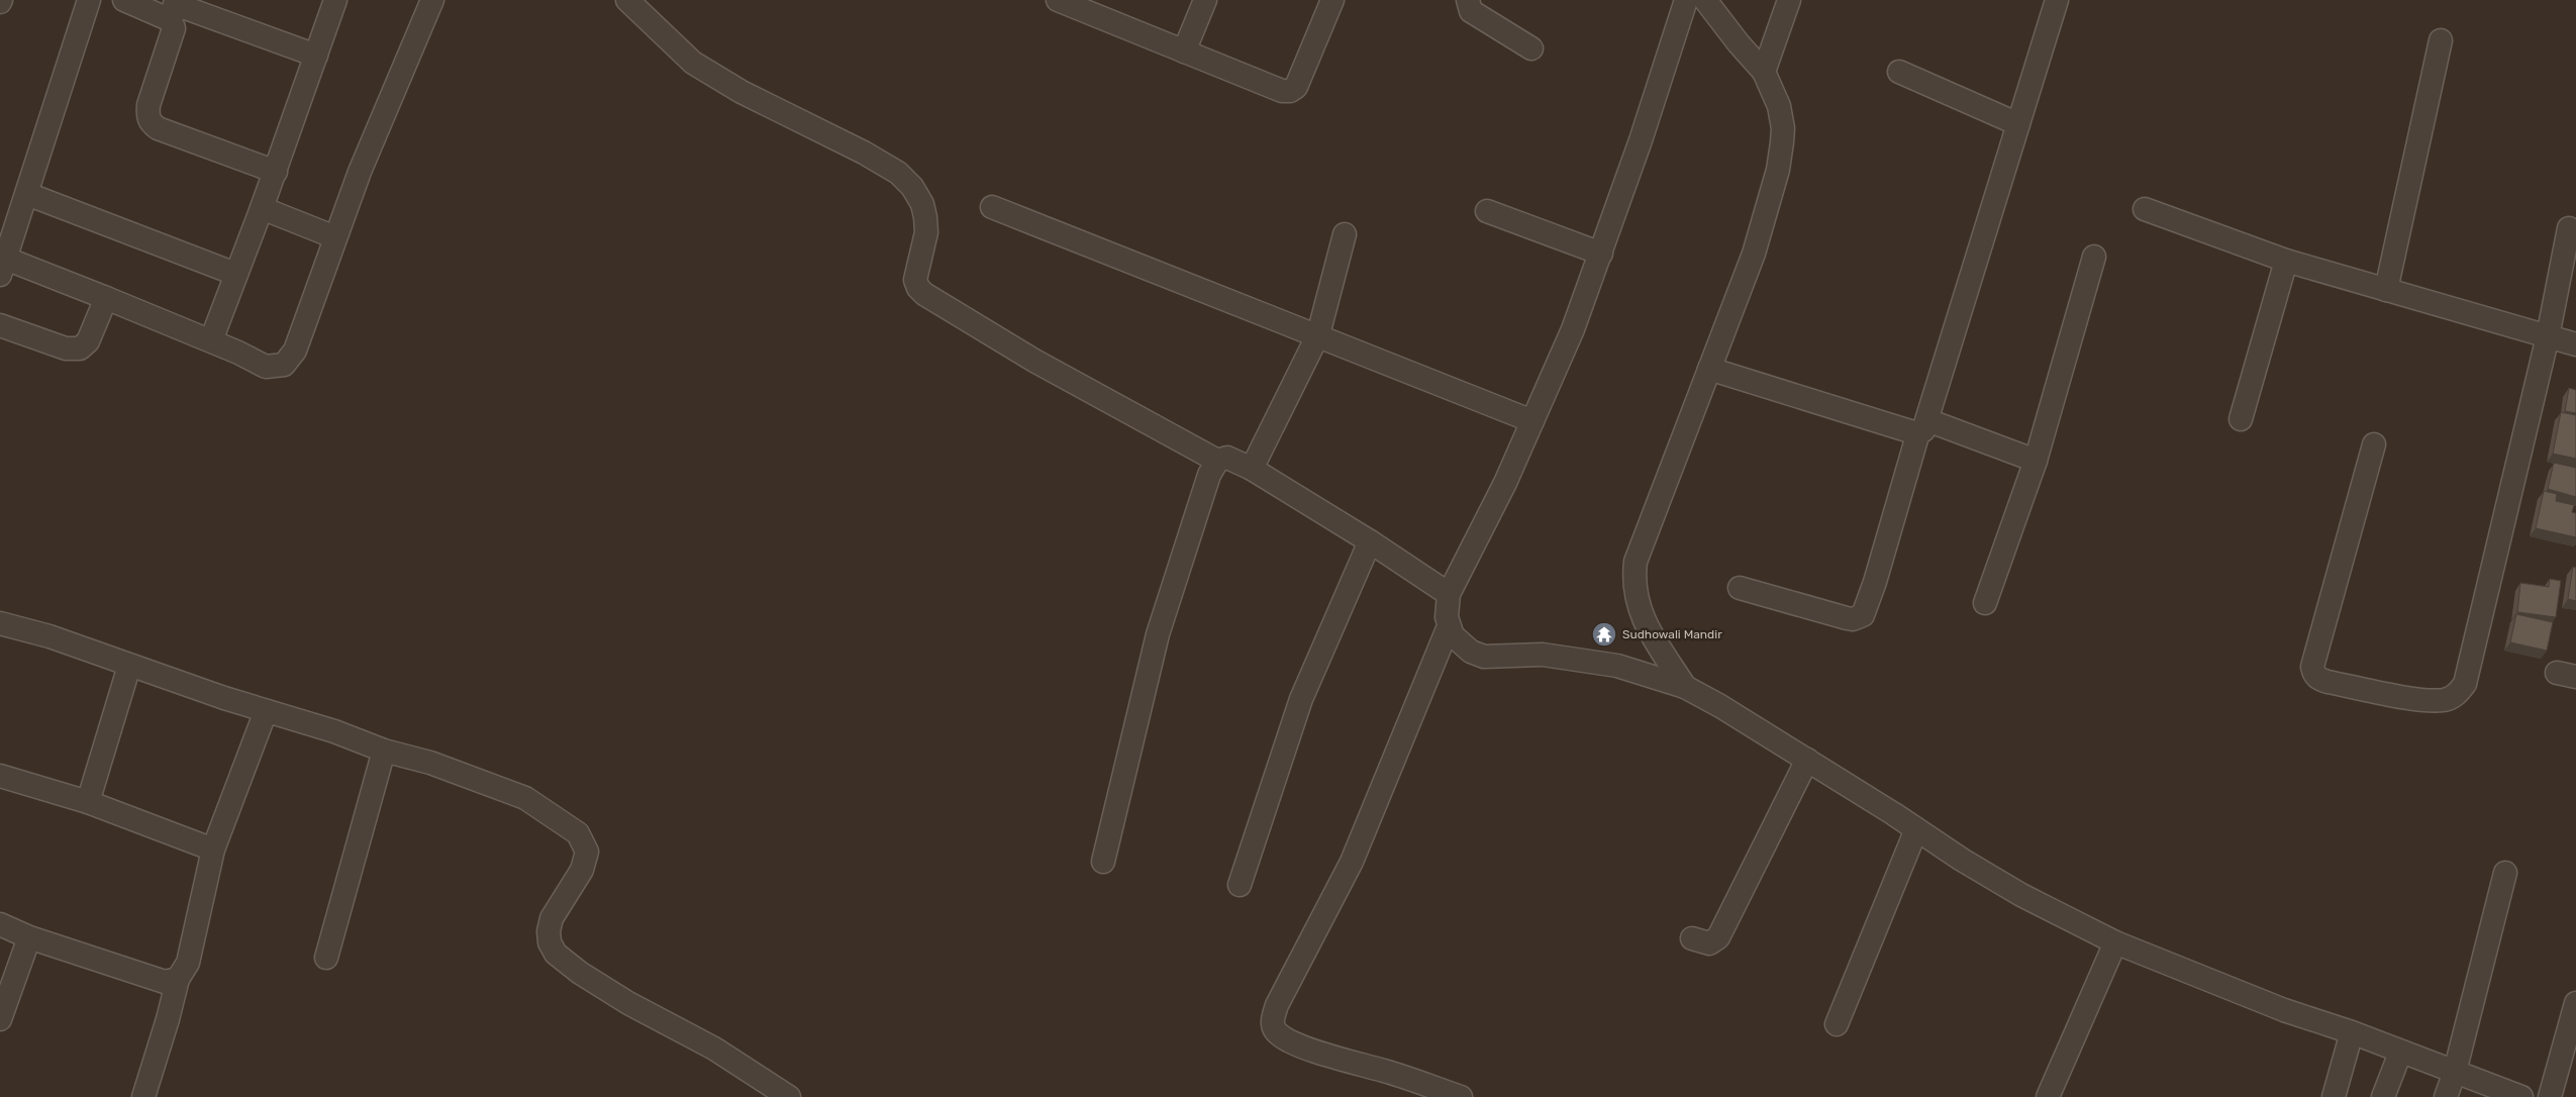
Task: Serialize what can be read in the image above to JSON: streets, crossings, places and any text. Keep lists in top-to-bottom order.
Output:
{
  "places": {
    "temple": ["Sudhowali Mandir"]
  }
}
